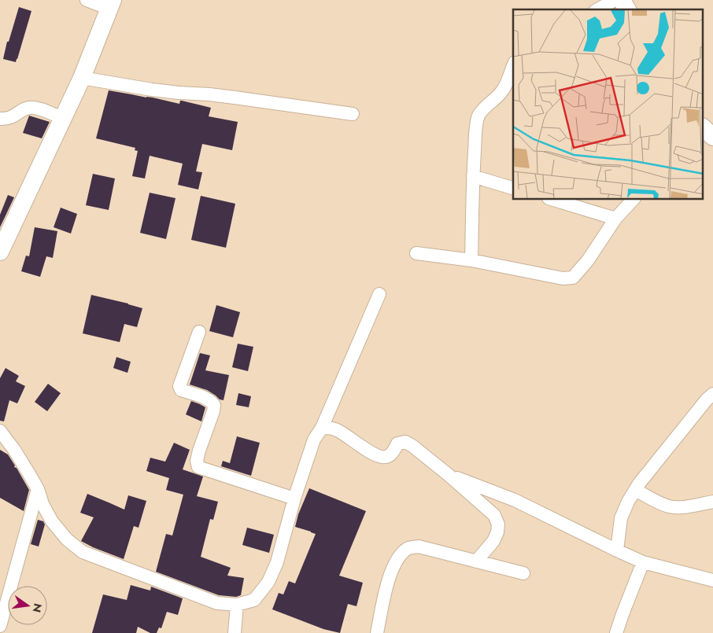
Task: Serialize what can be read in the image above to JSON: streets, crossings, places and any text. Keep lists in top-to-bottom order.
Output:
{
  "north": "right"
}
